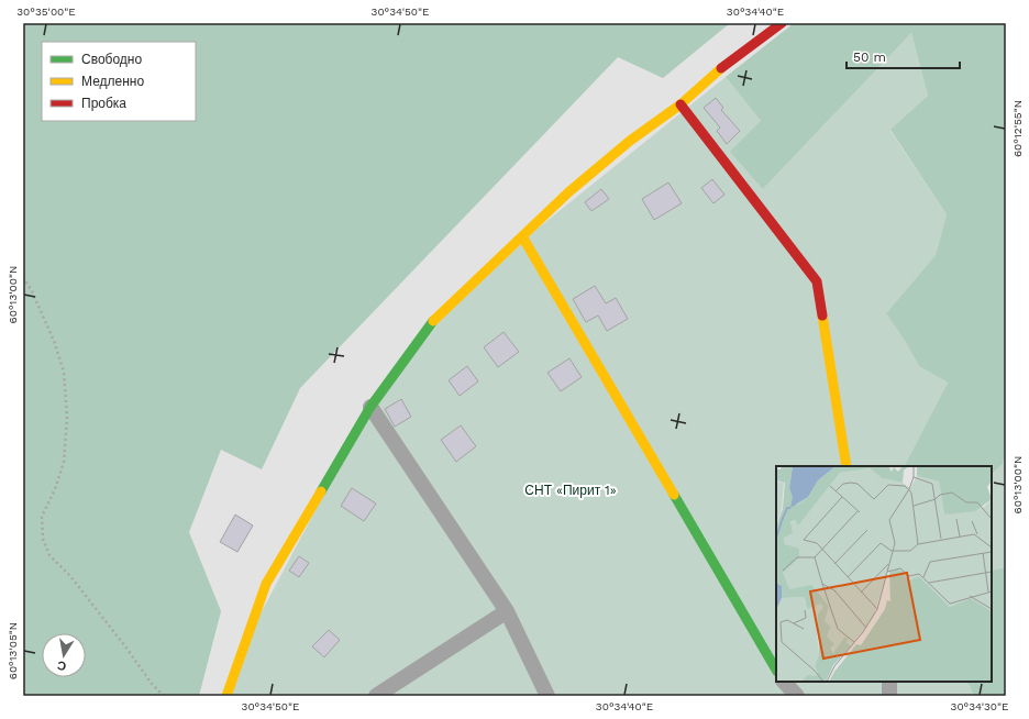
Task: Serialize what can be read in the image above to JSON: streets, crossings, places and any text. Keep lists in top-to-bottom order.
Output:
{
  "parks": ["СНТ «Пирит 1»"],
  "legend": ["Свободно", "Медленно", "Пробка"],
  "scale_bar": "50 m",
  "north": "bottom",
  "coordinates": [
    "30°35'00\"E",
    "30°34'50\"E",
    "30°34'40\"E",
    "60°12'55\"N",
    "60°13'00\"N",
    "60°13'05\"N",
    "30°34'30\"E"
  ]
}
